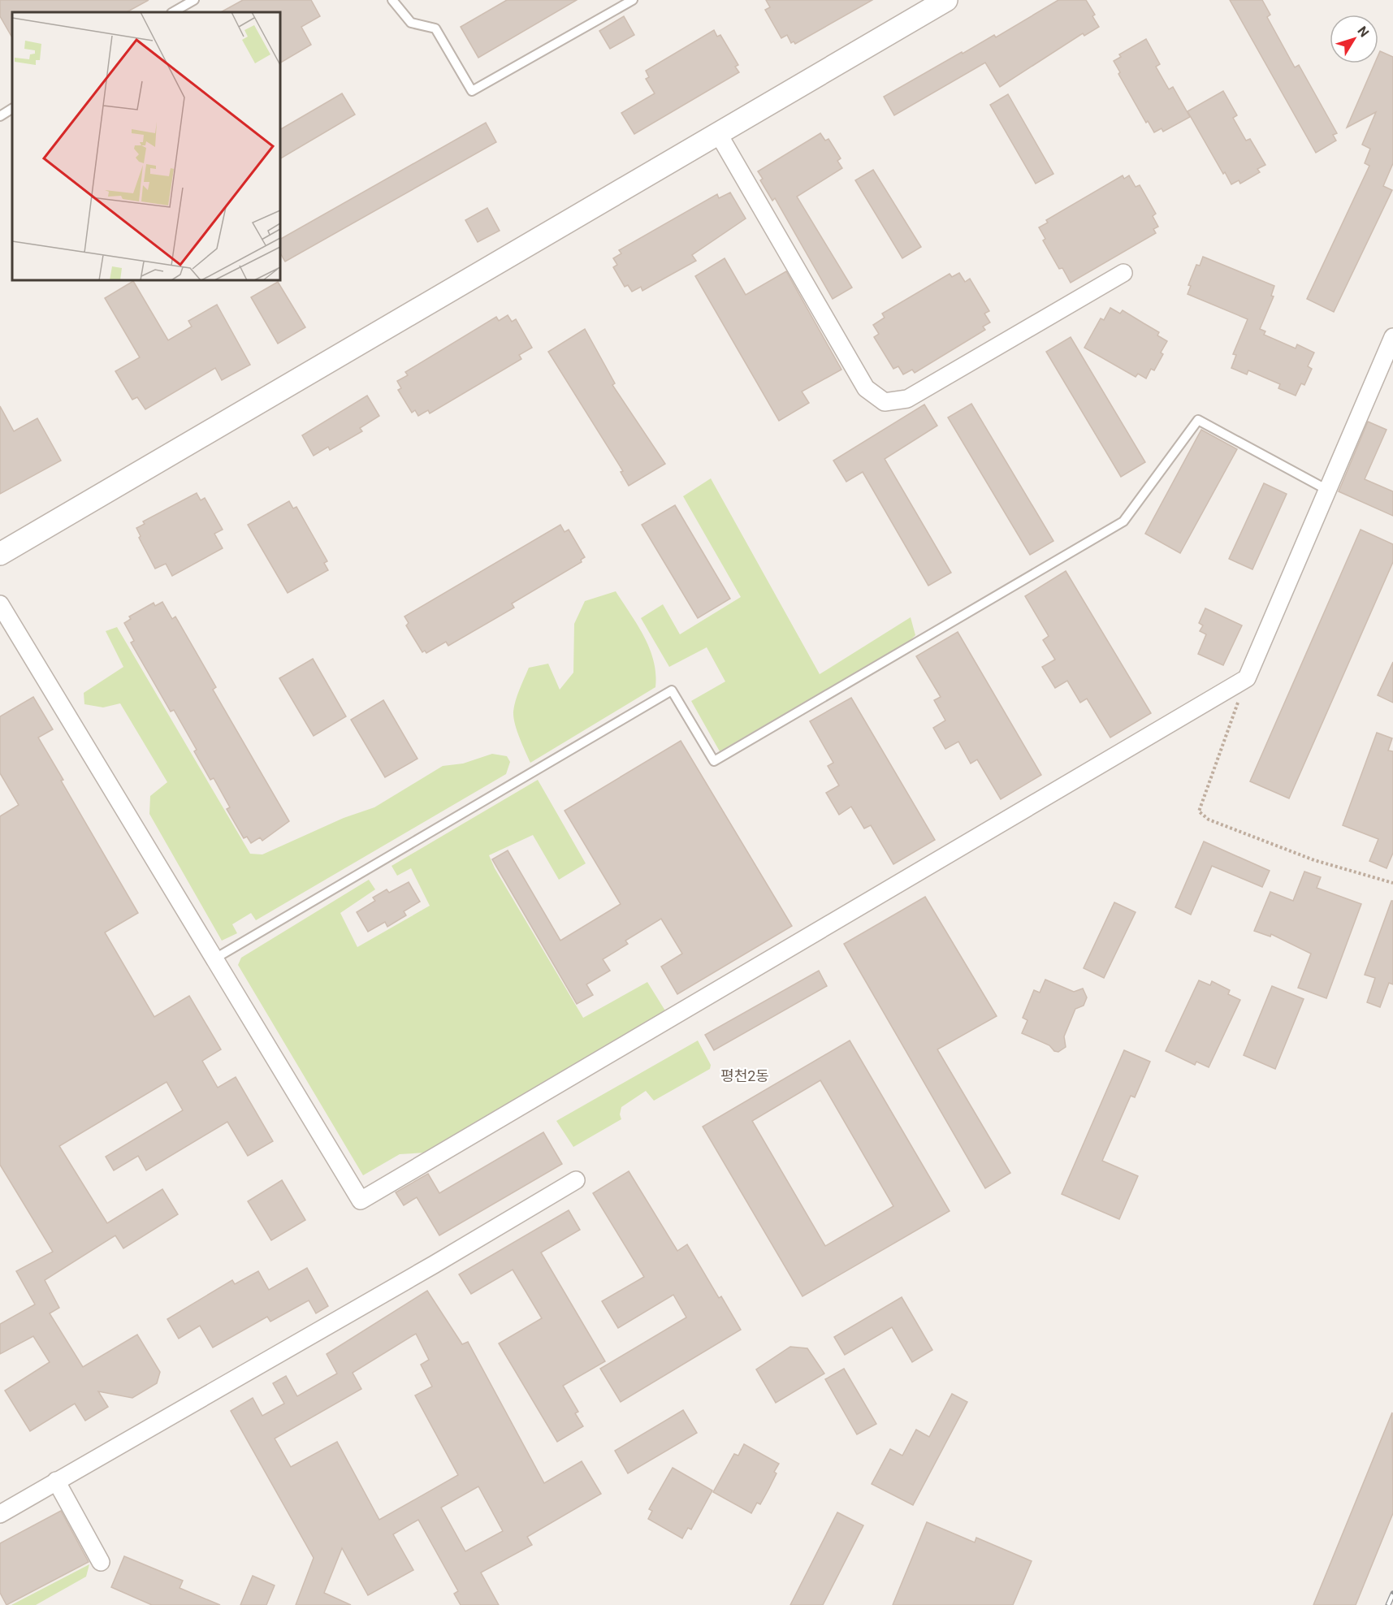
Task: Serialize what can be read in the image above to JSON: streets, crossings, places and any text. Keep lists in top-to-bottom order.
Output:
{
  "districts": ["평천2동"],
  "north": "top right"
}
